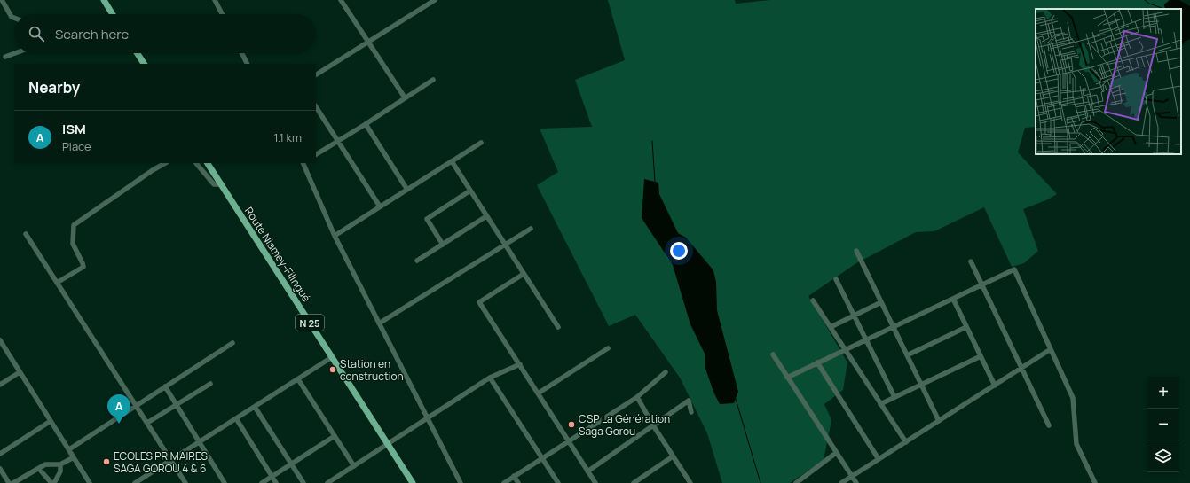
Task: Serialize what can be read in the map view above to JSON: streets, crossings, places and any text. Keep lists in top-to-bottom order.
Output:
{
  "streets": {
    "main road": ["Route Niamey-Filingué", "N 25"]
  },
  "places": ["Station en construction", "CSP La Génération Saga Gorou", "ECOLES PRIMAIRES SAGA GOROU 4 & 6"],
  "page": {
    "search": "Search here",
    "heading": "Nearby",
    "list": [
      {
        "mark": "A",
        "name": "ISM",
        "note": "Place",
        "value": "1.1 km"
      }
    ],
    "map_buttons": ["+", "−"],
    "pins": "A"
  }
}
